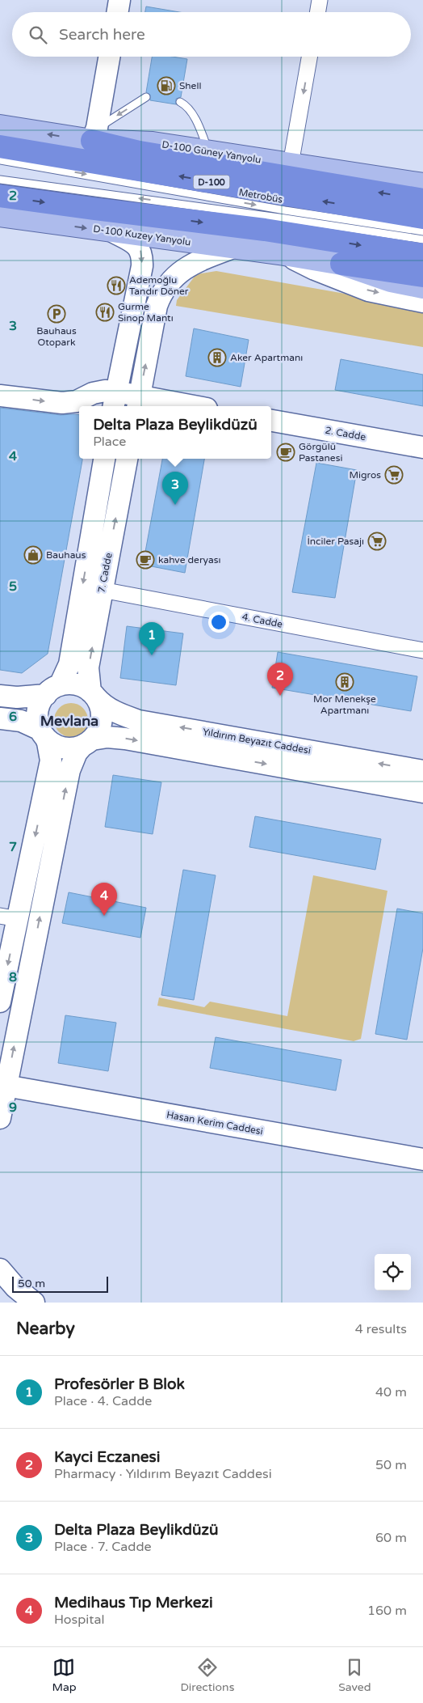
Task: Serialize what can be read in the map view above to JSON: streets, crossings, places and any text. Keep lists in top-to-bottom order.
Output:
{
  "streets": {
    "highway": ["D-100"],
    "main road": [
      "D-100 Güney Yanyolu",
      "D-100 Kuzey Yanyolu",
      "2. Cadde",
      "7. Cadde",
      "Yıldırım Beyazıt Caddesi",
      "Hasan Kerim Caddesi"
    ],
    "street": ["4. Cadde"],
    "lane": ["Metrobüs"]
  },
  "crossings": [
    ["7. Cadde", "4. Cadde"],
    ["7. Cadde", "Yıldırım Beyazıt Caddesi"]
  ],
  "districts": ["Mevlana"],
  "places": {
    "fuel station": ["Shell"],
    "restaurant": ["Ademoğlu Tandır Döner", "Gurme Sinop Mantı"],
    "parking": ["Bauhaus Otopark"],
    "building": ["Aker Apartmanı", "Mor Menekşe Apartmanı"],
    "cafe": ["Görgülü Pastanesi", "kahve deryası"],
    "supermarket": ["Migros", "İnciler Pasajı"],
    "shop": ["Bauhaus"]
  },
  "scale_bar": "50 m",
  "page": {
    "search": "Search here",
    "popup": ["Delta Plaza Beylikdüzü", "Place"],
    "pins": [
      "3",
      "1",
      "2",
      "4"
    ],
    "scale": "50 m",
    "heading": ["Nearby", "4 results"],
    "list": [
      {
        "mark": "1",
        "name": "Profesörler B Blok",
        "note": "Place · 4. Cadde",
        "value": "40 m"
      },
      {
        "mark": "2",
        "name": "Kayci Eczanesi",
        "note": "Pharmacy · Yıldırım Beyazıt Caddesi",
        "value": "50 m"
      },
      {
        "mark": "3",
        "name": "Delta Plaza Beylikdüzü",
        "note": "Place · 7. Cadde",
        "value": "60 m"
      },
      {
        "mark": "4",
        "name": "Medihaus Tıp Merkezi",
        "note": "Hospital",
        "value": "160 m"
      }
    ],
    "nav": ["Map", "Directions", "Saved"]
  },
  "grid": {
    "rows": [
      "2",
      "3",
      "4",
      "5",
      "6",
      "7",
      "8",
      "9"
    ]
  }
}
